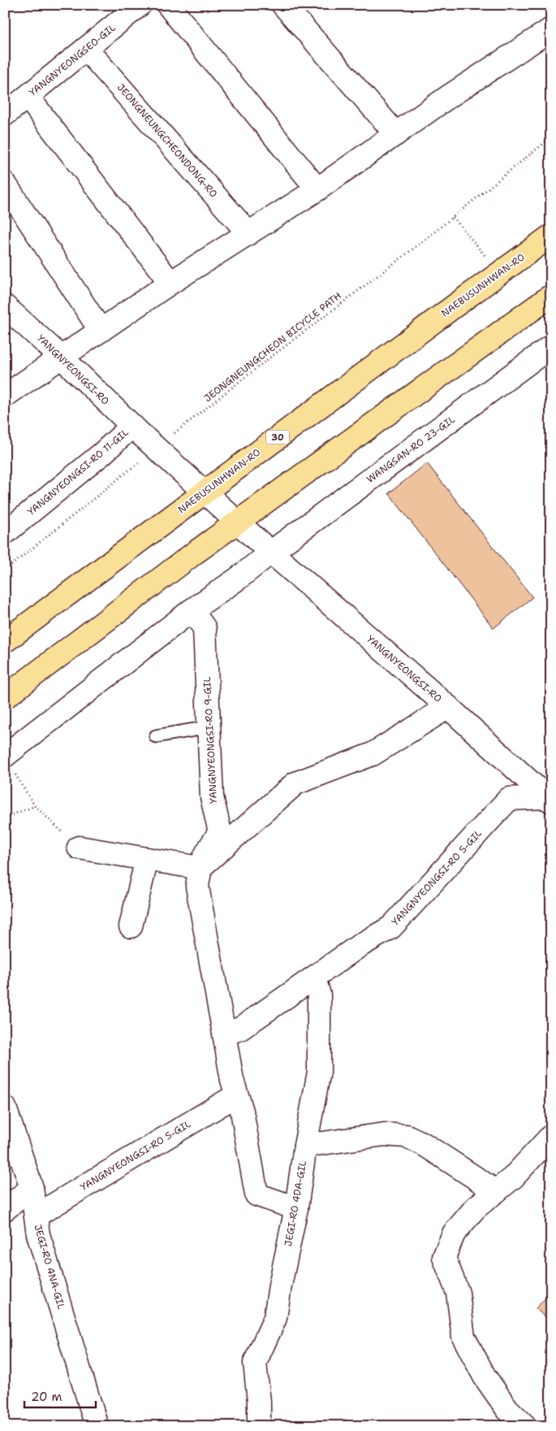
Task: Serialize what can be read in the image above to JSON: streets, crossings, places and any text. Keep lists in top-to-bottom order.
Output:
{
  "streets": {
    "highway": ["NAEBUSUNHWAN-RO", "30"],
    "street": [
      "YANGNYEONGSEO-GIL",
      "JEONGNEUNGCHEONDONG-RO",
      "YANGNYEONGSI-RO",
      "WANGSAN-RO 23-GIL",
      "YANGNYEONGSI-RO 11-GIL",
      "YANGNYEONGSI-RO 9-GIL",
      "YANGNYEONGSI-RO 5-GIL",
      "JEGI-RO 4DA-GIL",
      "JEGI-RO 4NA-GIL"
    ],
    "path": ["JEONGNEUNGCHEON BICYCLE PATH"]
  },
  "crossings": [
    ["YANGNYEONGSEO-GIL", "JEONGNEUNGCHEONDONG-RO"],
    ["YANGNYEONGSI-RO", "WANGSAN-RO 23-GIL"],
    ["YANGNYEONGSI-RO", "YANGNYEONGSI-RO 11-GIL"],
    ["YANGNYEONGSI-RO", "YANGNYEONGSI-RO 5-GIL"],
    ["YANGNYEONGSI-RO 5-GIL", "JEGI-RO 4DA-GIL"],
    ["YANGNYEONGSI-RO 5-GIL", "JEGI-RO 4NA-GIL"]
  ],
  "scale_bar": "20 m"
}
